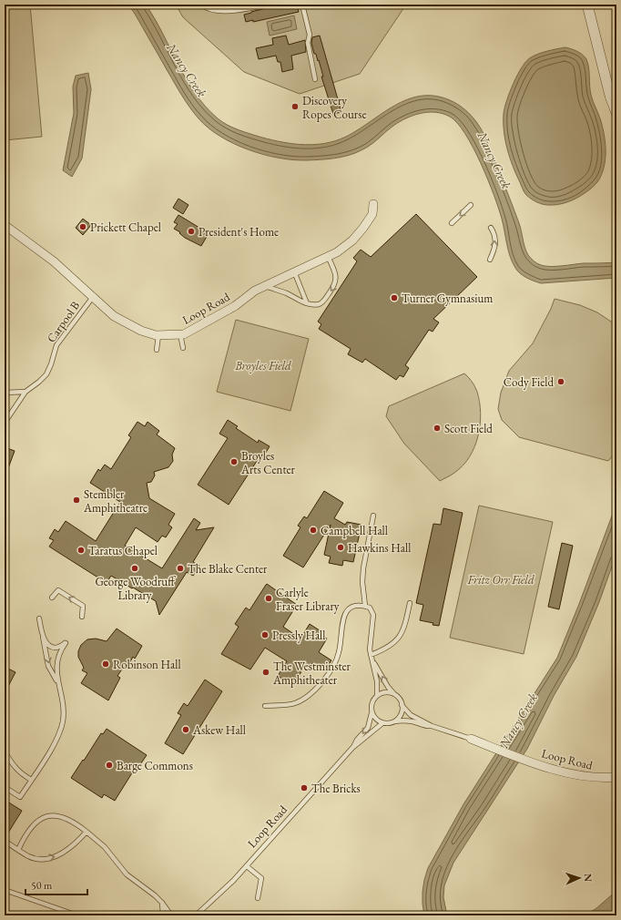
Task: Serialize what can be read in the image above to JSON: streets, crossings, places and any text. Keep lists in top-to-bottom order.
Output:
{
  "streets": {
    "street": ["Loop Road"],
    "lane": ["Carpool B"]
  },
  "crossings": [
    ["Loop Road", "Carpool B"]
  ],
  "water": ["Nancy Creek"],
  "parks": ["Broyles Field", "Fritz Orr Field"],
  "places": [
    "Discovery Ropes Course",
    "Prickett Chapel",
    "President's Home",
    "Turner Gymnasium",
    "Cody Field",
    "Scott Field",
    "Broyles Arts Center",
    "Stembler Amphitheatre",
    "Campbell Hall",
    "Hawkins Hall",
    "Taratus Chapel",
    "George Woodruff Library",
    "The Blake Center",
    "Carlyle Fraser Library",
    "Pressly Hall",
    "Robinson Hall",
    "The Westminster Amphitheater",
    "Askew Hall",
    "Barge Commons",
    "The Bricks"
  ],
  "scale_bar": "50 m",
  "north": "right"
}
